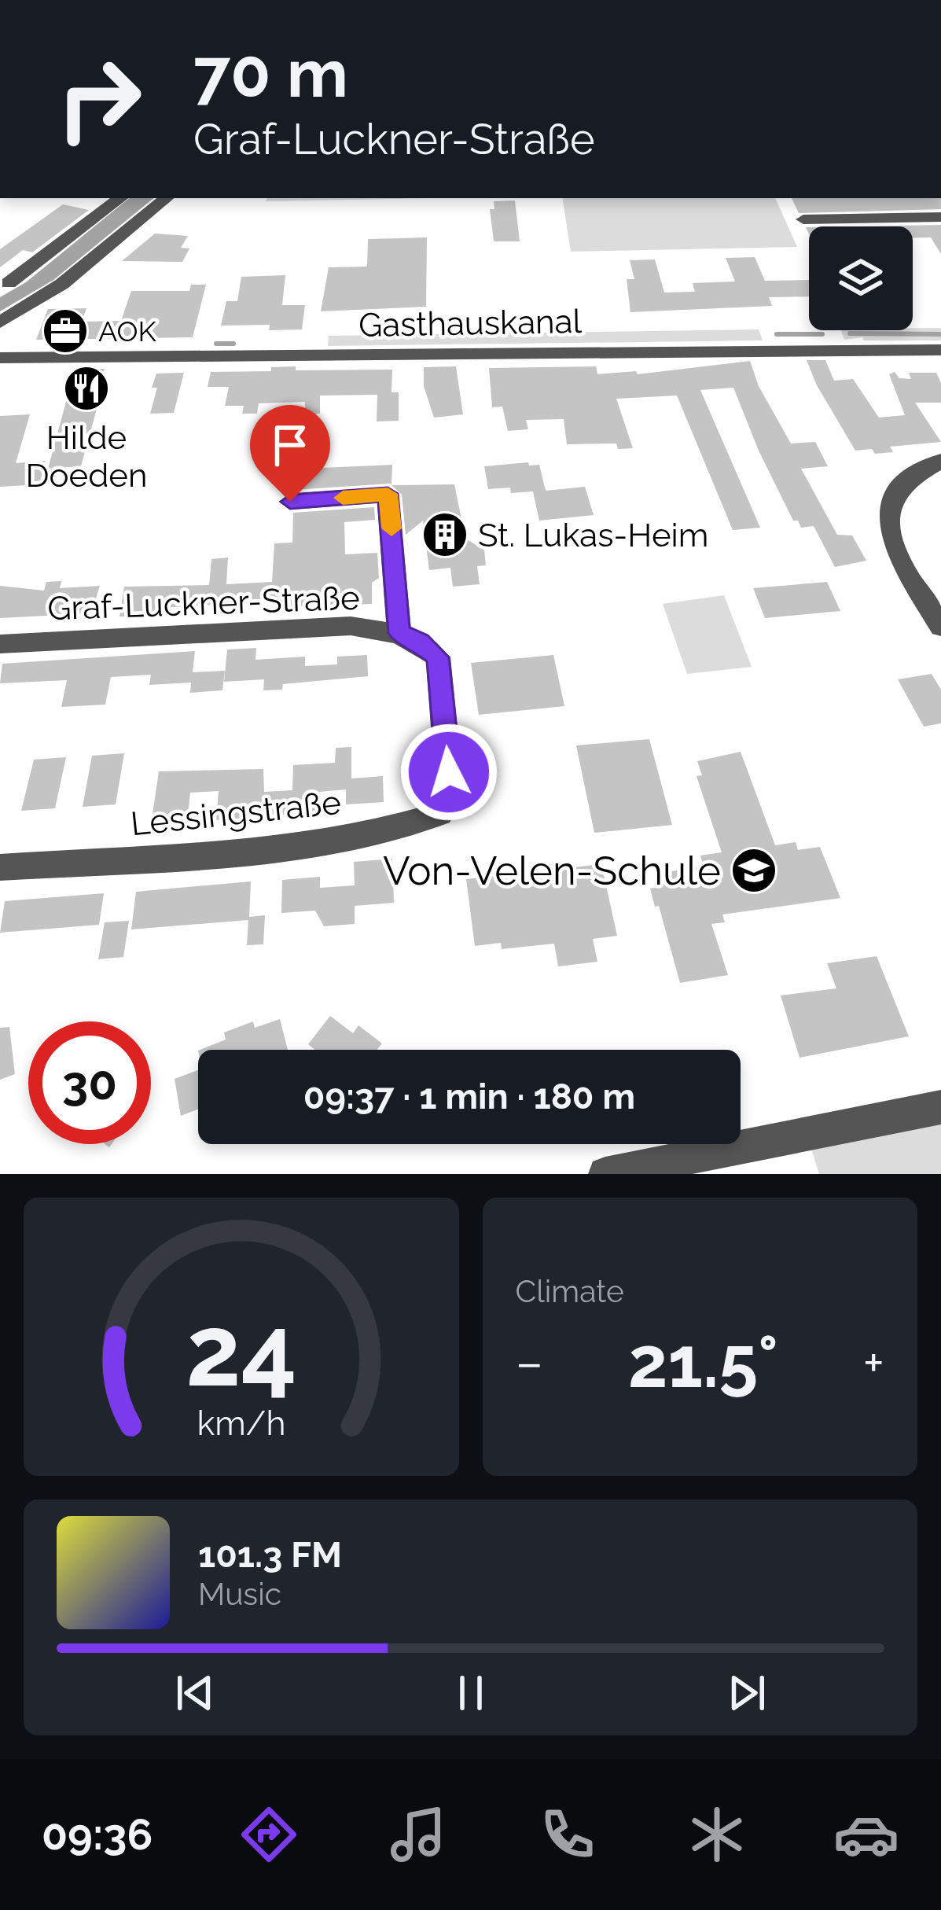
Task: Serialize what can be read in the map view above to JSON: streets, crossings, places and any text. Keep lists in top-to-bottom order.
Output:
{
  "streets": {
    "street": ["Gasthauskanal", "Graf-Luckner-Straße", "Lessingstraße"]
  },
  "crossings": [
    ["Graf-Luckner-Straße", "Lessingstraße"]
  ],
  "places": {
    "office": ["AOK"],
    "restaurant": ["Hilde Doeden"],
    "building": ["St. Lukas-Heim"],
    "school or university": ["Von-Velen-Schule"]
  },
  "page": {
    "turn": ["70 m", "Graf-Luckner-Straße"],
    "limit": "30",
    "trip": "09:37 · 1 min · 180 m",
    "tile": "Climate",
    "heat": ["−", "21.5°", "+"],
    "song": ["101.3 FM", "Music"],
    "tabs": "09:36",
    "gauge": ["24", "km/h"]
  }
}
